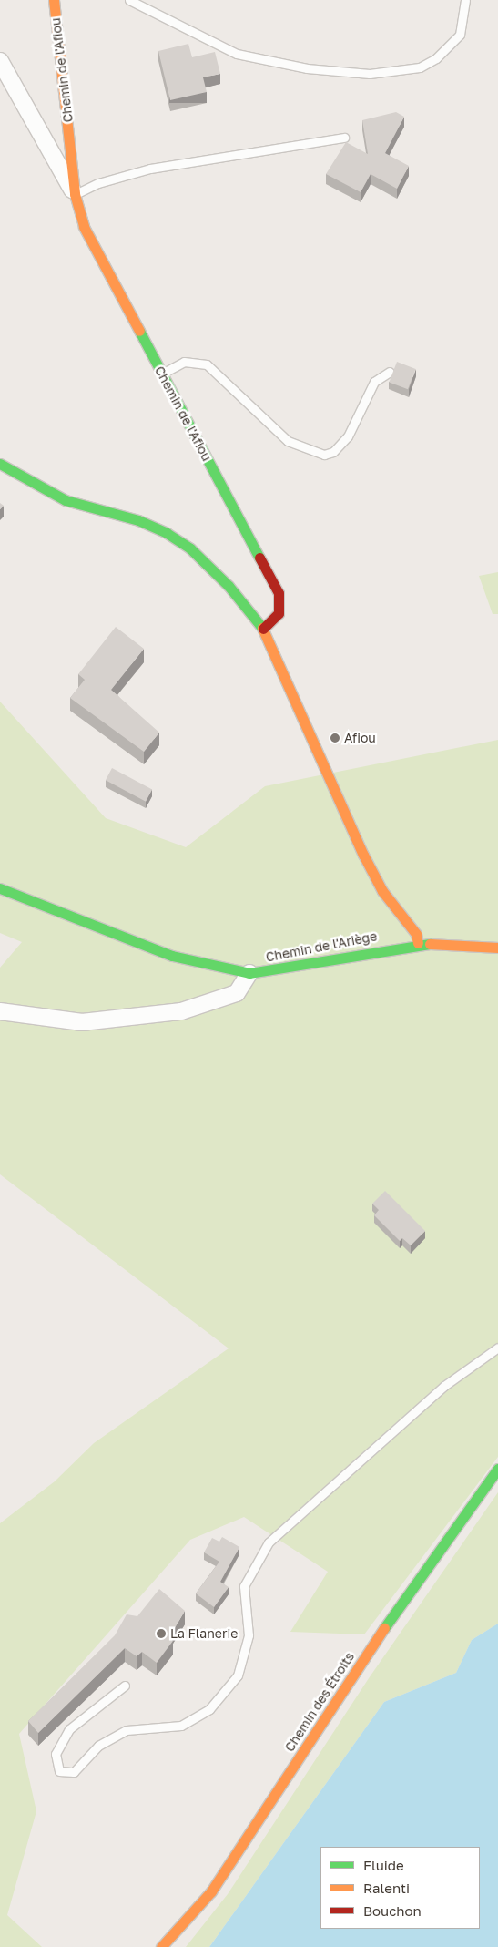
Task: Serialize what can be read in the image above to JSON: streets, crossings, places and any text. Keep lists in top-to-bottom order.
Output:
{
  "streets": {
    "street": ["Chemin de l'Afiou", "Chemin de l'Ariège", "Chemin des Étroits"]
  },
  "places": ["Afiou", "La Flanerie"],
  "legend": ["Fluide", "Ralenti", "Bouchon"]
}
